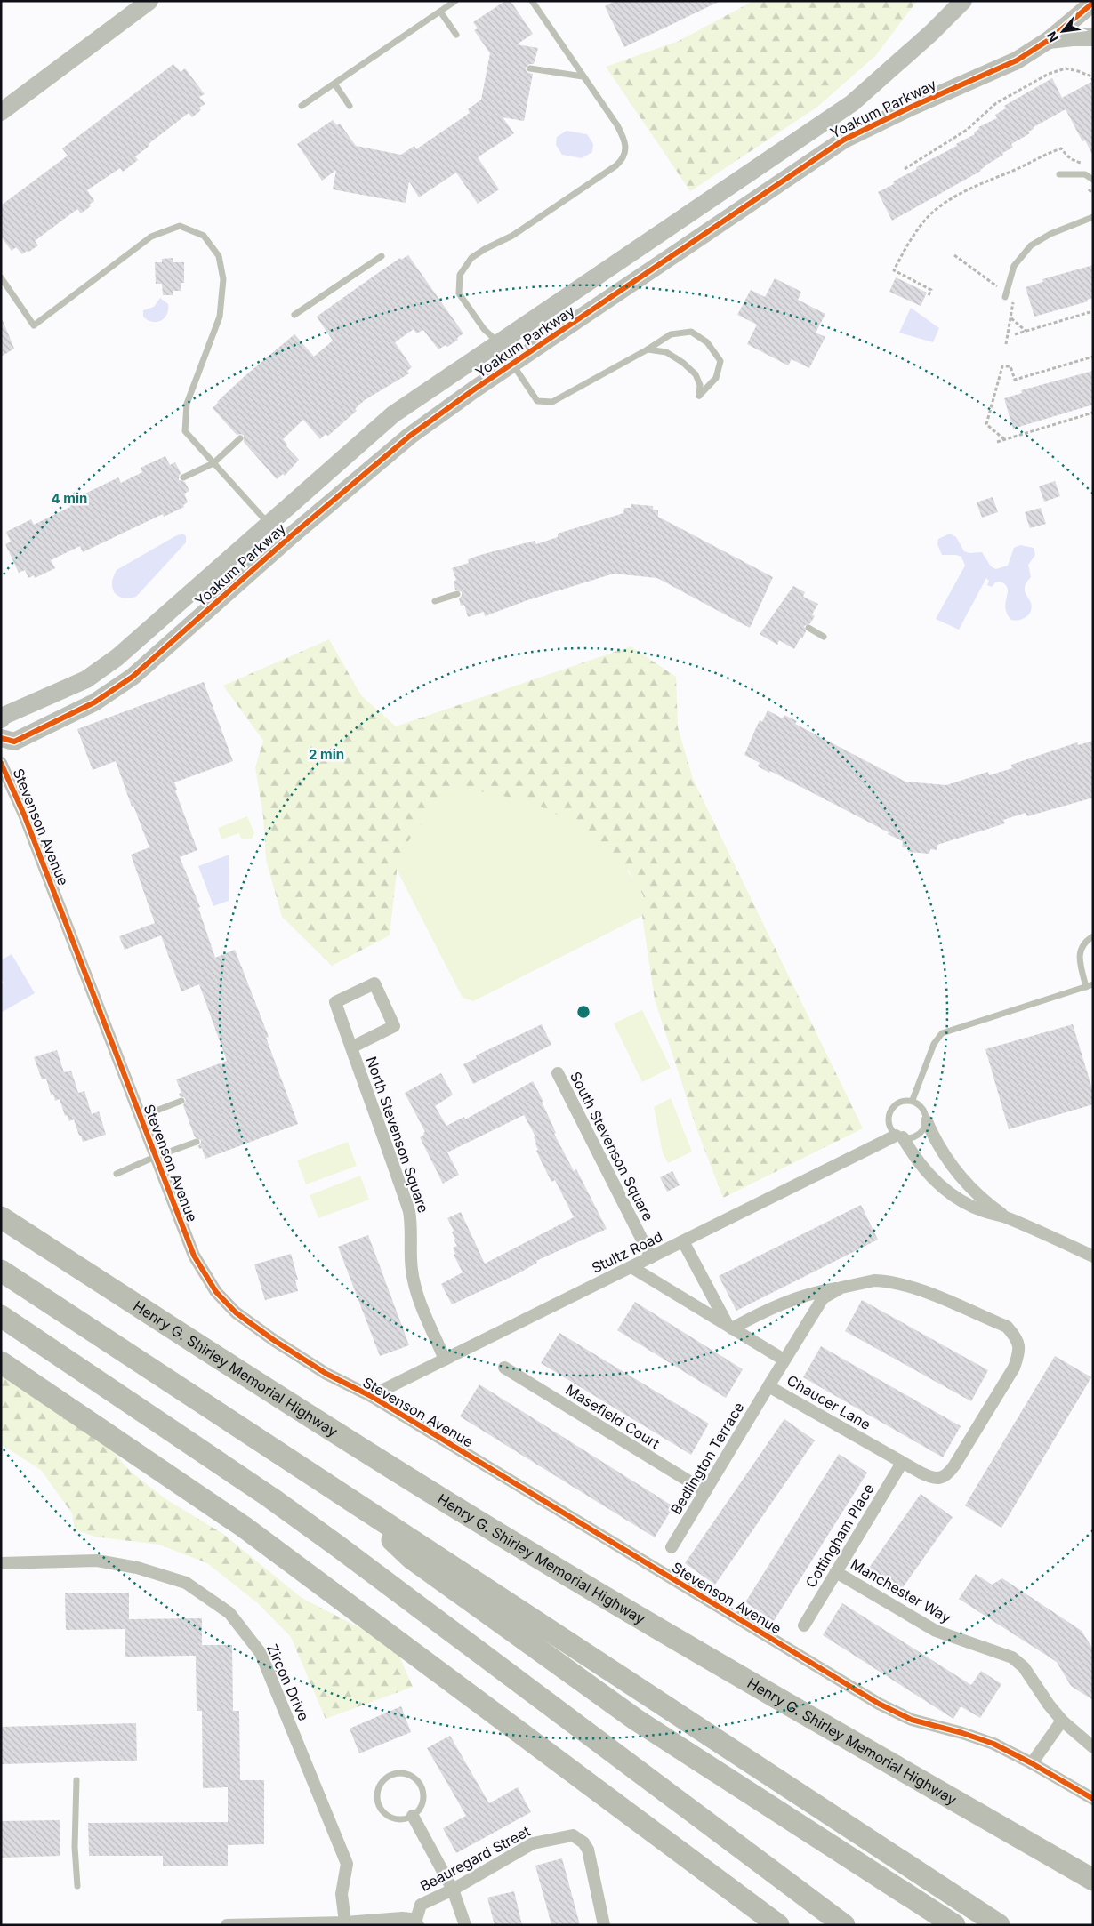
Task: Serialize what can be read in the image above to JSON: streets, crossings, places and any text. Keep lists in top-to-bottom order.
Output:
{
  "streets": {
    "highway": ["Henry G. Shirley Memorial Highway"],
    "street": [
      "Yoakum Parkway",
      "Stevenson Avenue",
      "North Stevenson Square",
      "South Stevenson Square",
      "Stultz Road",
      "Chaucer Lane",
      "Masefield Court",
      "Bedlington Terrace",
      "Cottingham Place",
      "Manchester Way",
      "Zircon Drive",
      "Beauregard Street"
    ]
  },
  "crossings": [
    ["Stevenson Avenue", "Stultz Road"],
    ["North Stevenson Square", "Stultz Road"],
    ["South Stevenson Square", "Stultz Road"],
    ["Stultz Road", "Chaucer Lane"],
    ["Chaucer Lane", "Bedlington Terrace"],
    ["Chaucer Lane", "Cottingham Place"],
    ["Masefield Court", "Bedlington Terrace"],
    ["Cottingham Place", "Manchester Way"],
    ["Zircon Drive", "Beauregard Street"]
  ],
  "north": "bottom left",
  "rings": ["4 min", "2 min"]
}
